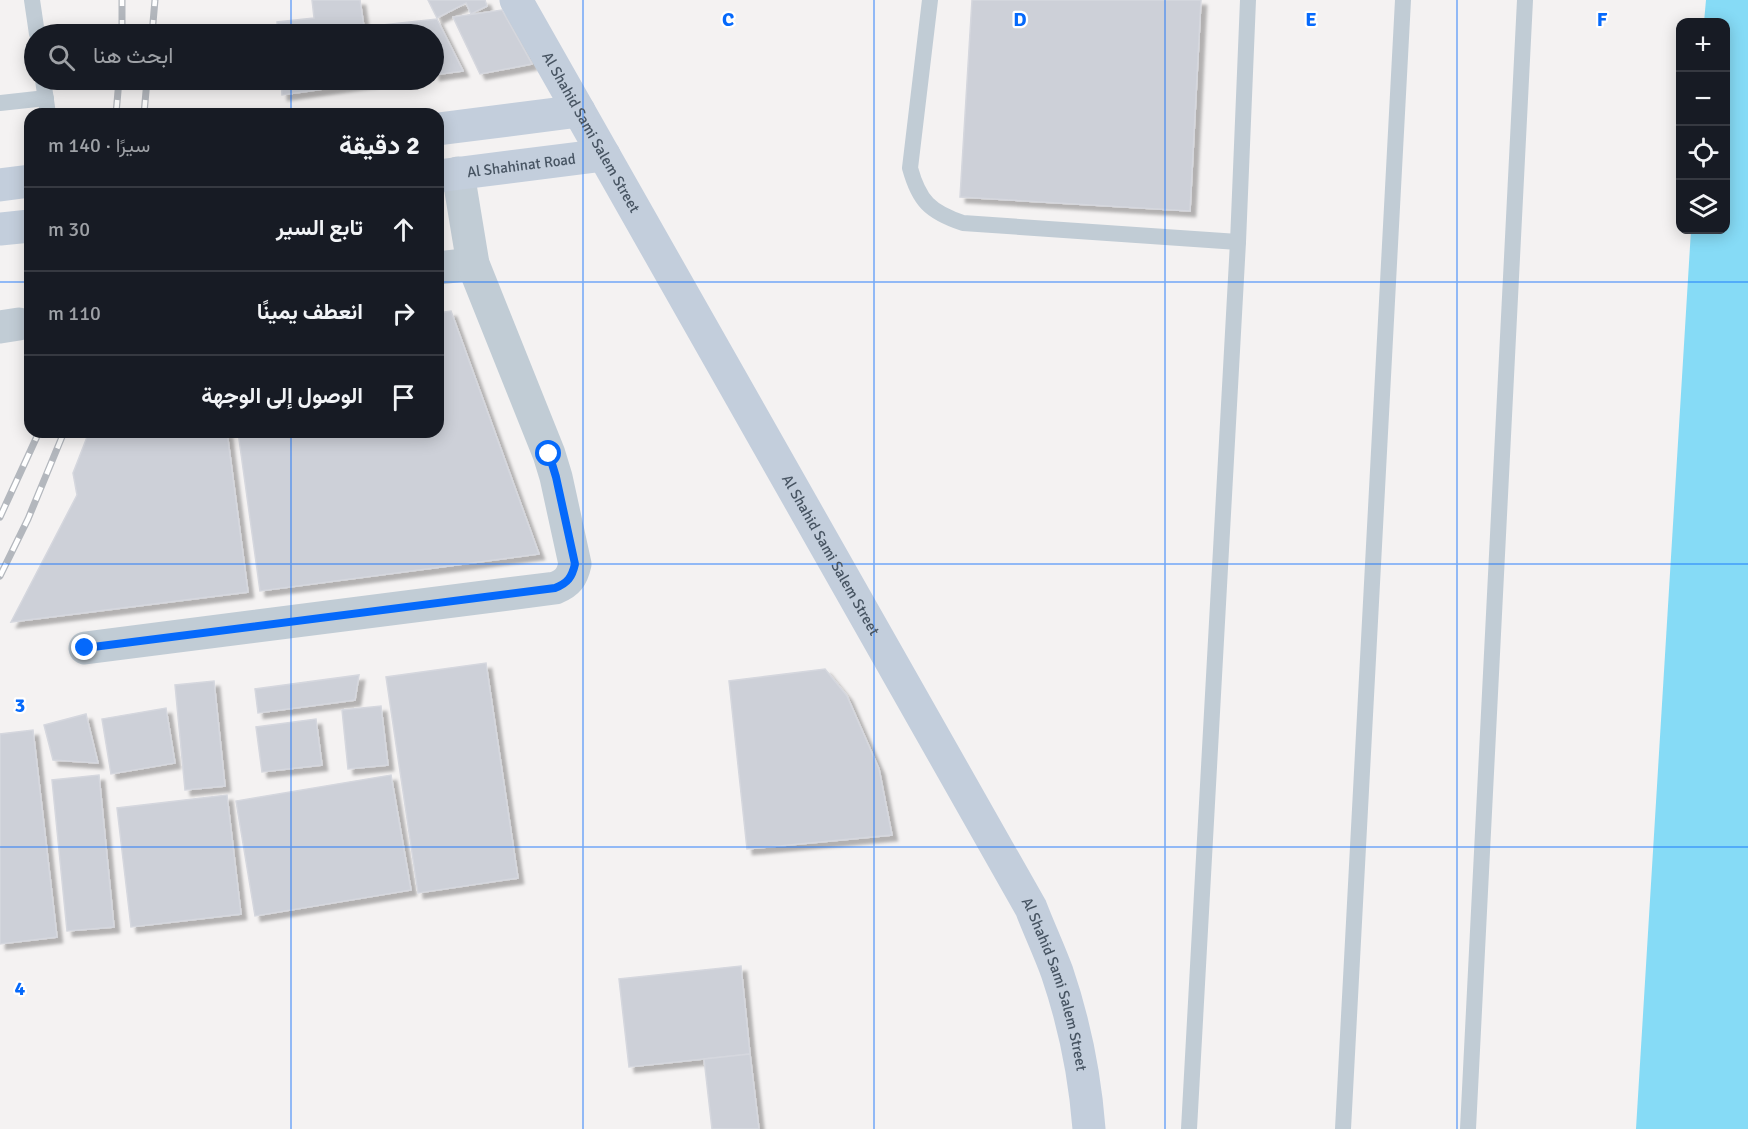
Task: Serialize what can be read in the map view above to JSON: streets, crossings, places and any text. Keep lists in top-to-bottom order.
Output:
{
  "streets": {
    "main road": ["Al Shahid Sami Salem Street", "Al Shahinat Road"]
  },
  "crossings": [
    ["Al Shahid Sami Salem Street", "Al Shahinat Road"]
  ],
  "page": {
    "map_buttons": ["+", "−"],
    "search": "ابحث هنا",
    "heading": ["2 دقيقة", "سيرًا · 140 m"],
    "list": [
      ["تابع السير", "30 m"],
      ["انعطف يمينًا", "110 m"],
      "الوصول إلى الوجهة"
    ]
  },
  "grid": {
    "columns": [
      "C",
      "D",
      "E",
      "F"
    ],
    "rows": ["3", "4"]
  }
}
